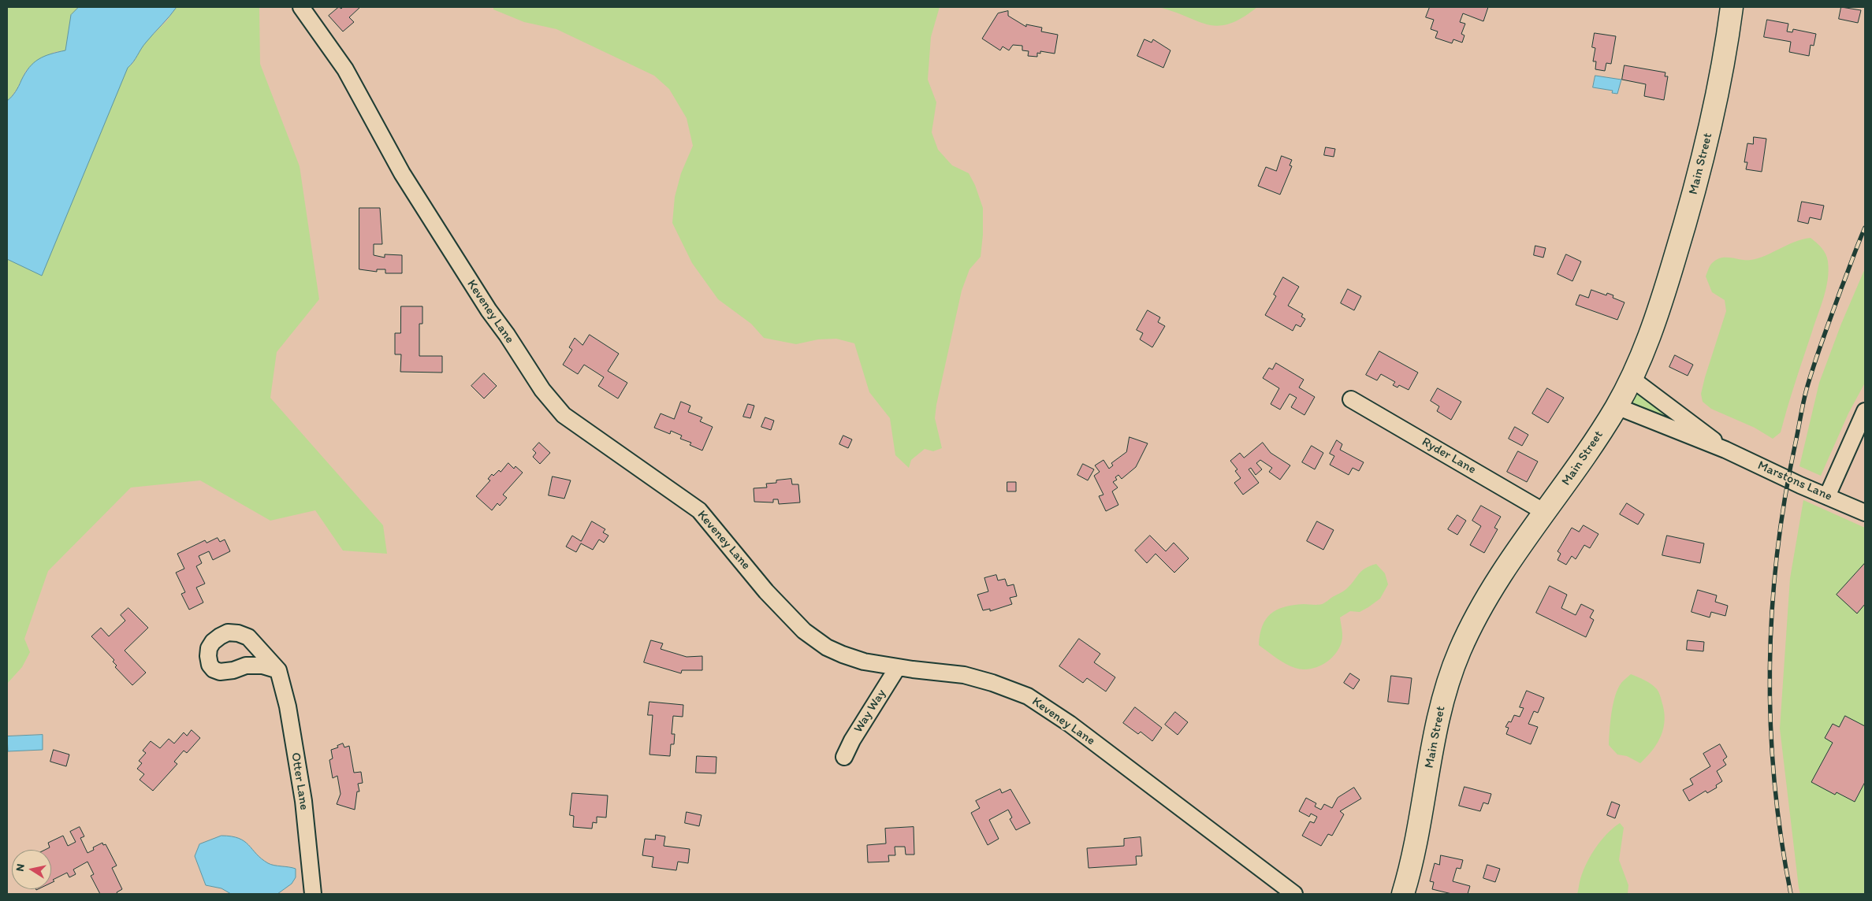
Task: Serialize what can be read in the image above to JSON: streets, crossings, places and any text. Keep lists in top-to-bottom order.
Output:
{
  "streets": {
    "main road": ["Main Street"],
    "street": [
      "Keveney Lane",
      "Ryder Lane",
      "Marstons Lane",
      "Way Way",
      "Otter Lane"
    ]
  },
  "crossings": [
    ["Main Street", "Ryder Lane"],
    ["Main Street", "Marstons Lane"],
    ["Keveney Lane", "Way Way"]
  ],
  "north": "left"
}
